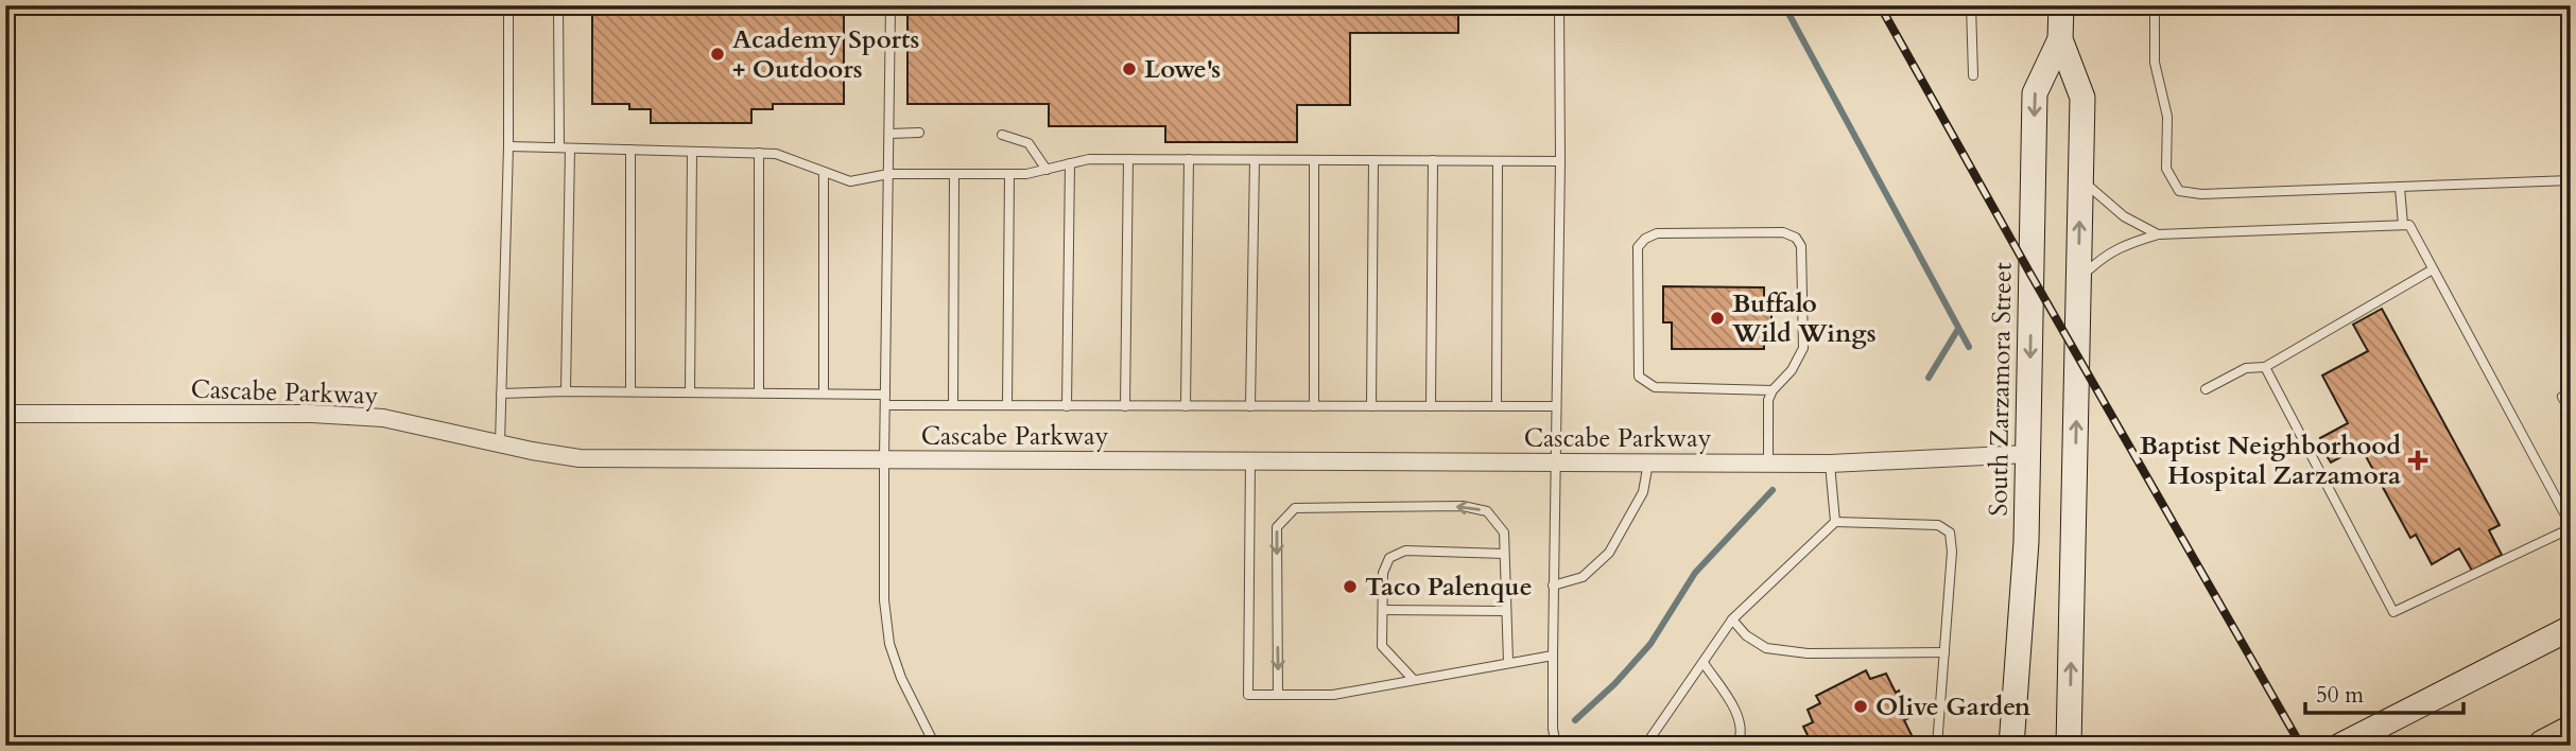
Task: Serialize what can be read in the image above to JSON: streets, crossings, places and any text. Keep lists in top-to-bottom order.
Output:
{
  "streets": {
    "main road": ["South Zarzamora Street"],
    "street": ["Cascabe Parkway"]
  },
  "crossings": [
    ["South Zarzamora Street", "Cascabe Parkway"]
  ],
  "places": {
    "other": [
      "Academy Sports + Outdoors",
      "Lowe's",
      "Buffalo Wild Wings",
      "Taco Palenque",
      "Olive Garden"
    ],
    "health": ["Baptist Neighborhood Hospital Zarzamora"]
  },
  "scale_bar": "50 m"
}
